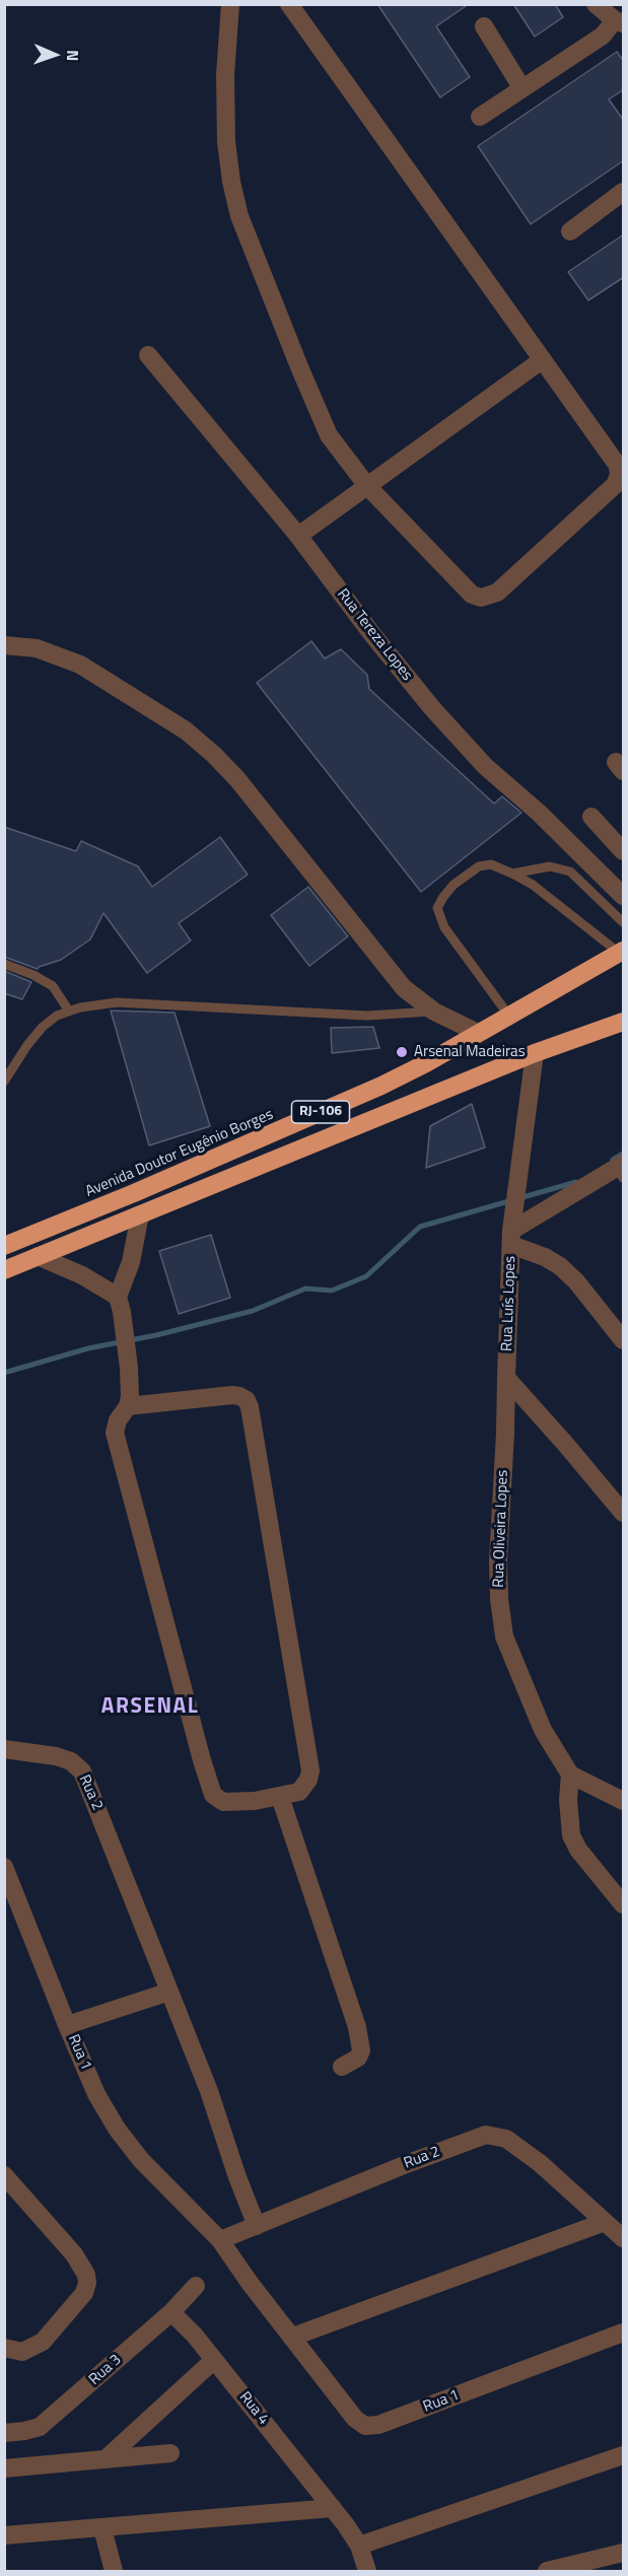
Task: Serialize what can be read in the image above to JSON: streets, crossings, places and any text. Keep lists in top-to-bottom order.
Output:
{
  "streets": {
    "highway": ["RJ-106", "Avenida Doutor Eugênio Borges"],
    "street": [
      "Rua Tereza Lopes",
      "Rua Luís Lopes",
      "Rua Oliveira Lopes",
      "Rua 2",
      "Rua 1",
      "Rua 3",
      "Rua 4"
    ]
  },
  "crossings": [
    ["RJ-106", "Rua Luís Lopes"],
    ["Rua Luís Lopes", "Rua Oliveira Lopes"],
    ["Rua 2", "Rua 1"],
    ["Rua 3", "Rua 4"]
  ],
  "districts": ["ARSENAL"],
  "places": ["Arsenal Madeiras"],
  "north": "right"
}
